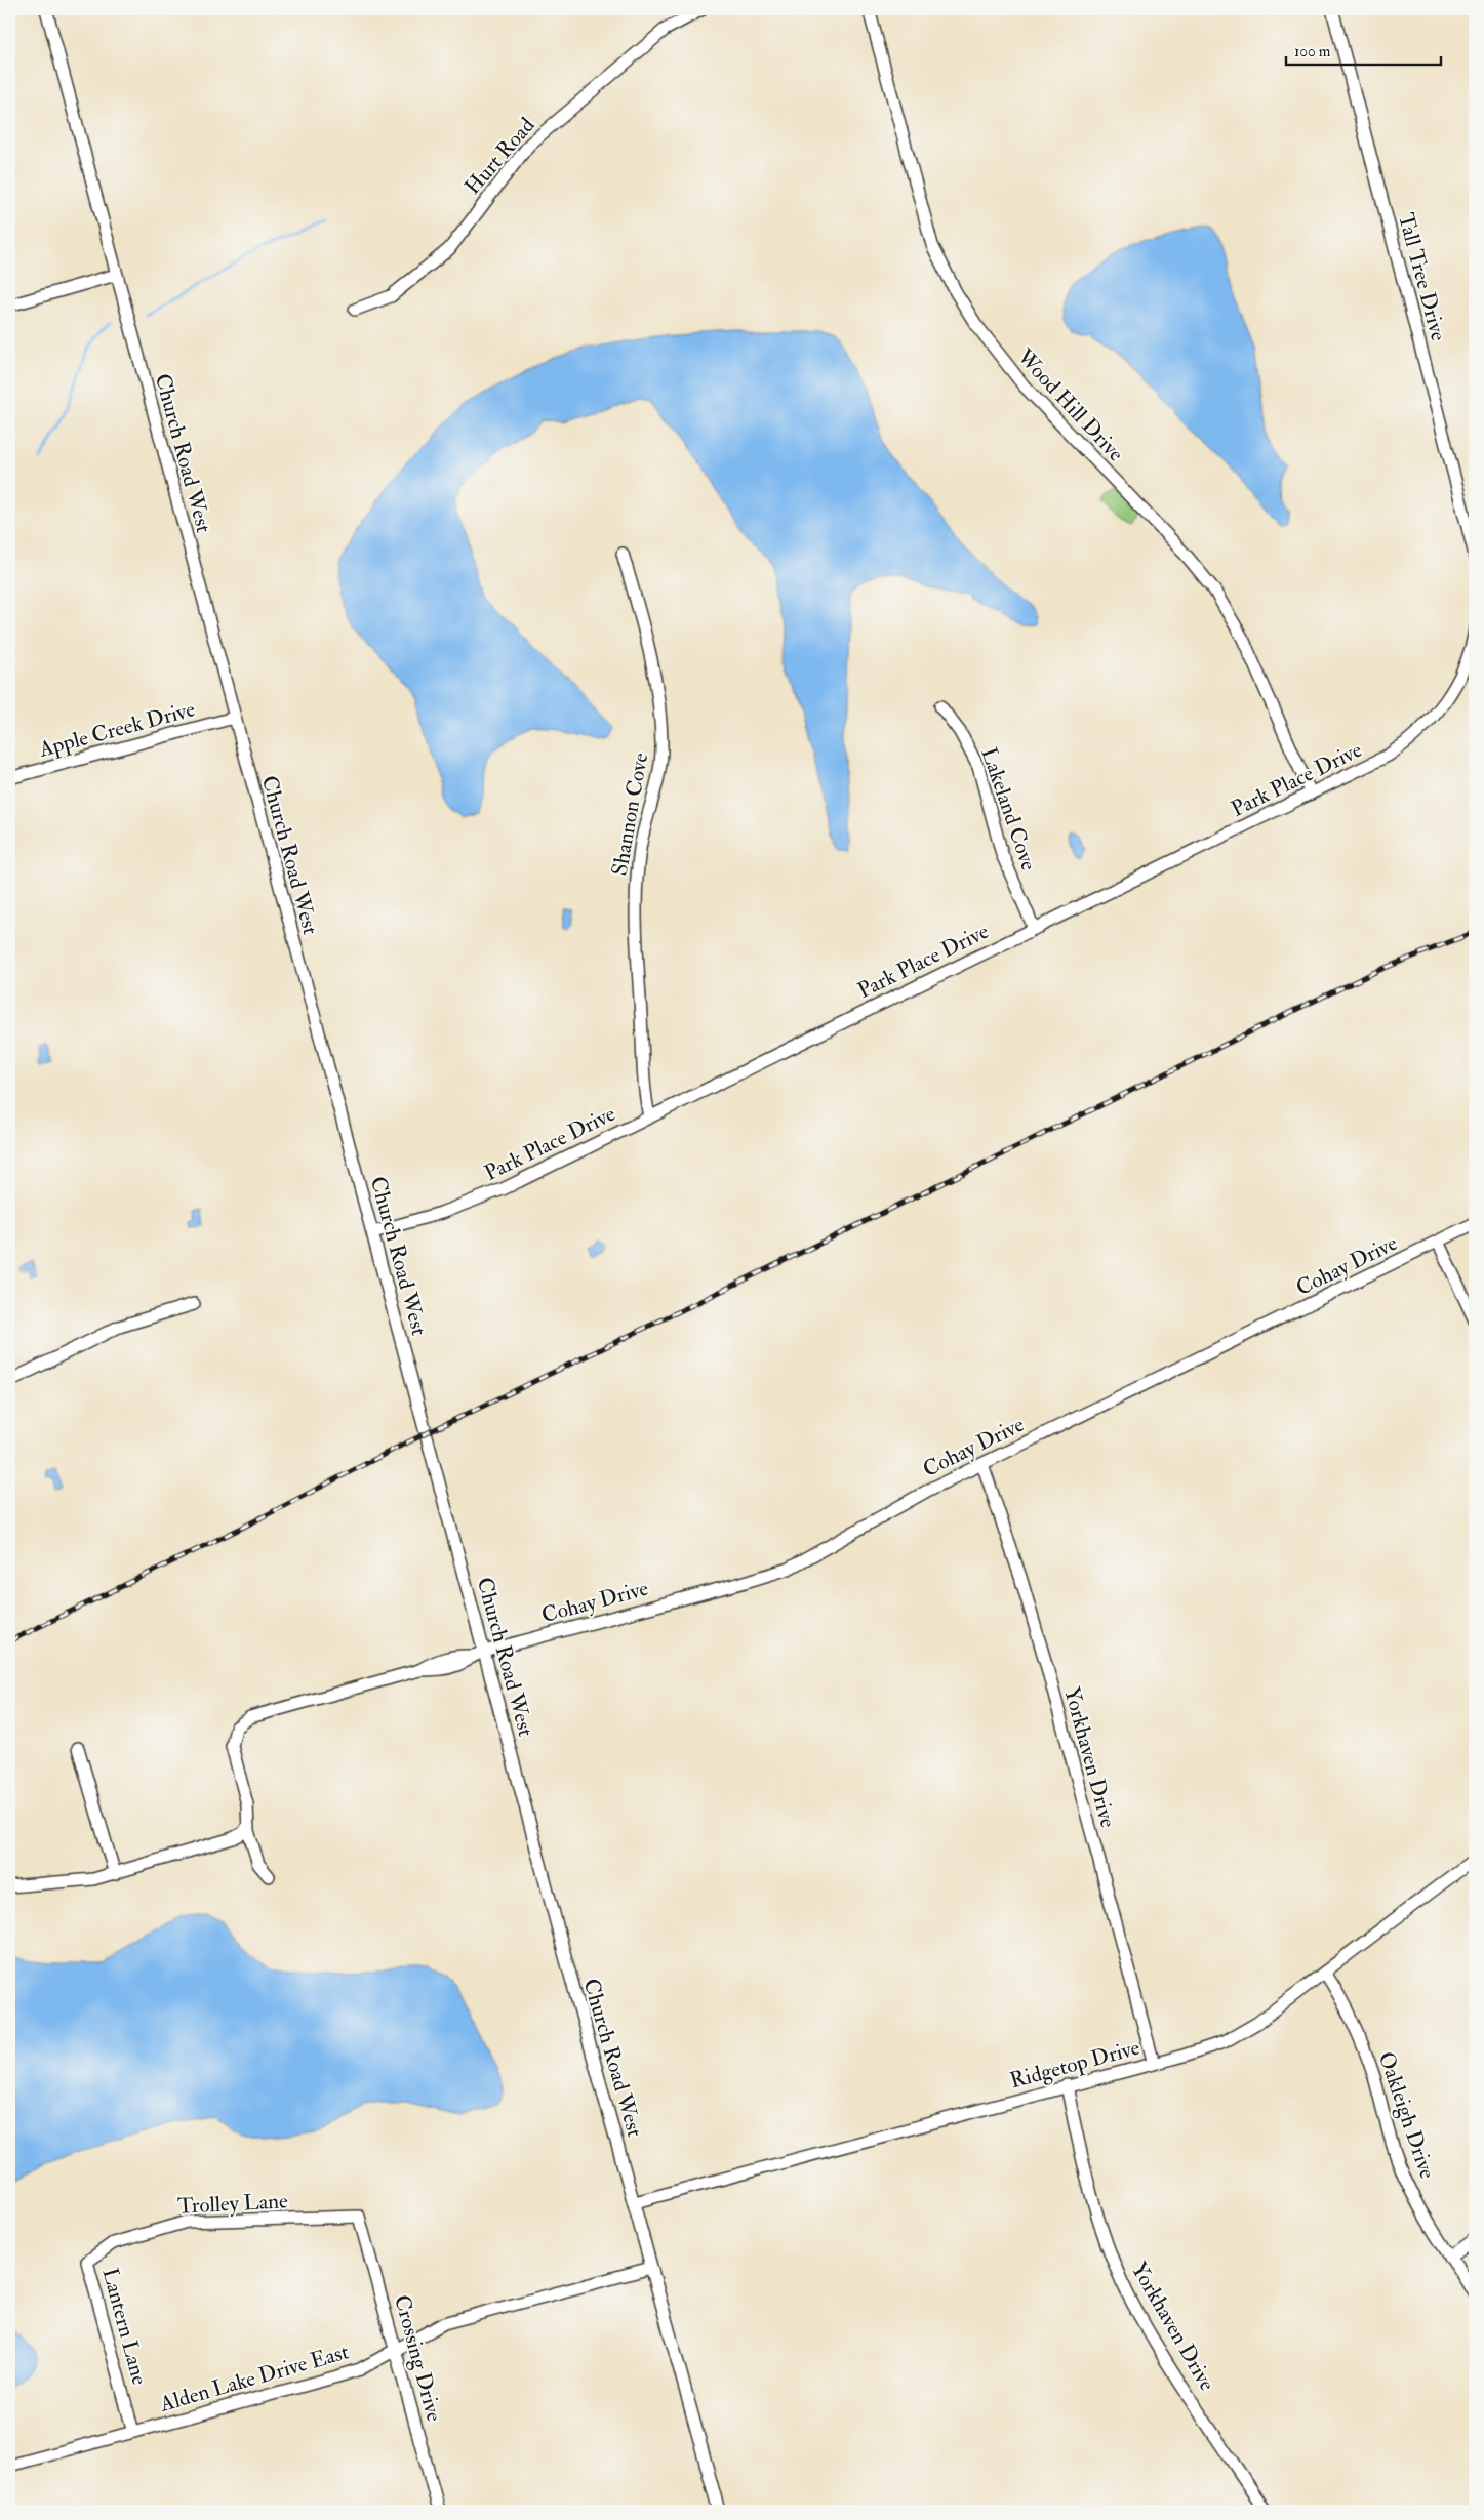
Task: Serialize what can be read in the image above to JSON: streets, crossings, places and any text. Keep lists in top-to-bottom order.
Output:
{
  "streets": {
    "street": [
      "Hurt Road",
      "Tall Tree Drive",
      "Wood Hill Drive",
      "Church Road West",
      "Apple Creek Drive",
      "Park Place Drive",
      "Lakeland Cove",
      "Shannon Cove",
      "Cohay Drive",
      "Yorkhaven Drive",
      "Ridgetop Drive",
      "Oakleigh Drive",
      "Trolley Lane",
      "Lantern Lane",
      "Crossing Drive",
      "Alden Lake Drive East"
    ]
  },
  "crossings": [
    ["Wood Hill Drive", "Park Place Drive"],
    ["Church Road West", "Apple Creek Drive"],
    ["Church Road West", "Park Place Drive"],
    ["Church Road West", "Cohay Drive"],
    ["Church Road West", "Ridgetop Drive"],
    ["Church Road West", "Alden Lake Drive East"],
    ["Park Place Drive", "Lakeland Cove"],
    ["Park Place Drive", "Shannon Cove"],
    ["Cohay Drive", "Yorkhaven Drive"],
    ["Yorkhaven Drive", "Ridgetop Drive"],
    ["Ridgetop Drive", "Oakleigh Drive"],
    ["Trolley Lane", "Lantern Lane"],
    ["Trolley Lane", "Crossing Drive"],
    ["Lantern Lane", "Alden Lake Drive East"],
    ["Crossing Drive", "Alden Lake Drive East"]
  ],
  "scale_bar": "100 m"
}
